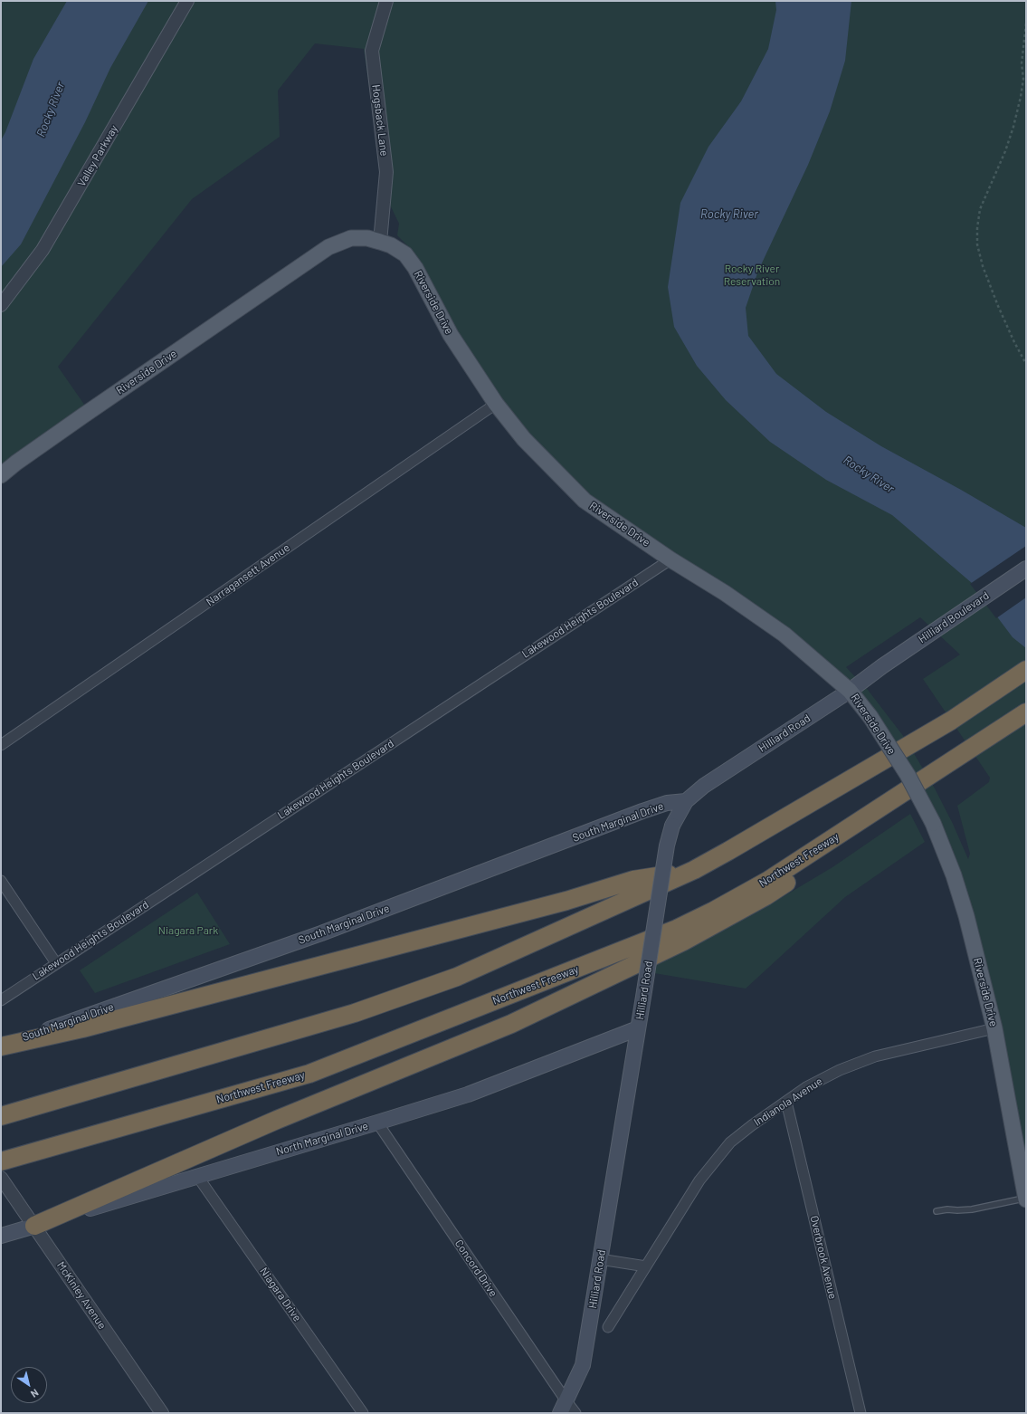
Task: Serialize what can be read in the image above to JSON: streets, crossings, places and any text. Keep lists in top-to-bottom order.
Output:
{
  "streets": {
    "highway": ["Northwest Freeway"],
    "main road": [
      "Riverside Drive",
      "Hilliard Boulevard",
      "Hilliard Road",
      "South Marginal Drive",
      "North Marginal Drive"
    ],
    "street": [
      "Hogsback Lane",
      "Valley Parkway",
      "Narragansett Avenue",
      "Lakewood Heights Boulevard",
      "Indianola Avenue",
      "Overbrook Avenue",
      "Concord Drive",
      "Niagara Drive",
      "McKinley Avenue"
    ]
  },
  "crossings": [
    ["Hogsback Lane", "Riverside Drive"],
    ["Riverside Drive", "Narragansett Avenue"],
    ["Riverside Drive", "Lakewood Heights Boulevard"],
    ["Riverside Drive", "Hilliard Road"],
    ["Riverside Drive", "Indianola Avenue"],
    ["Hilliard Boulevard", "Hilliard Road"],
    ["Hilliard Road", "South Marginal Drive"],
    ["Hilliard Road", "North Marginal Drive"],
    ["Hilliard Road", "Concord Drive"],
    ["Indianola Avenue", "Overbrook Avenue"],
    ["North Marginal Drive", "Concord Drive"],
    ["North Marginal Drive", "Niagara Drive"],
    ["North Marginal Drive", "McKinley Avenue"]
  ],
  "water": ["Rocky River"],
  "parks": ["Rocky River Reservation", "Niagara Park"],
  "north": "bottom right"
}
